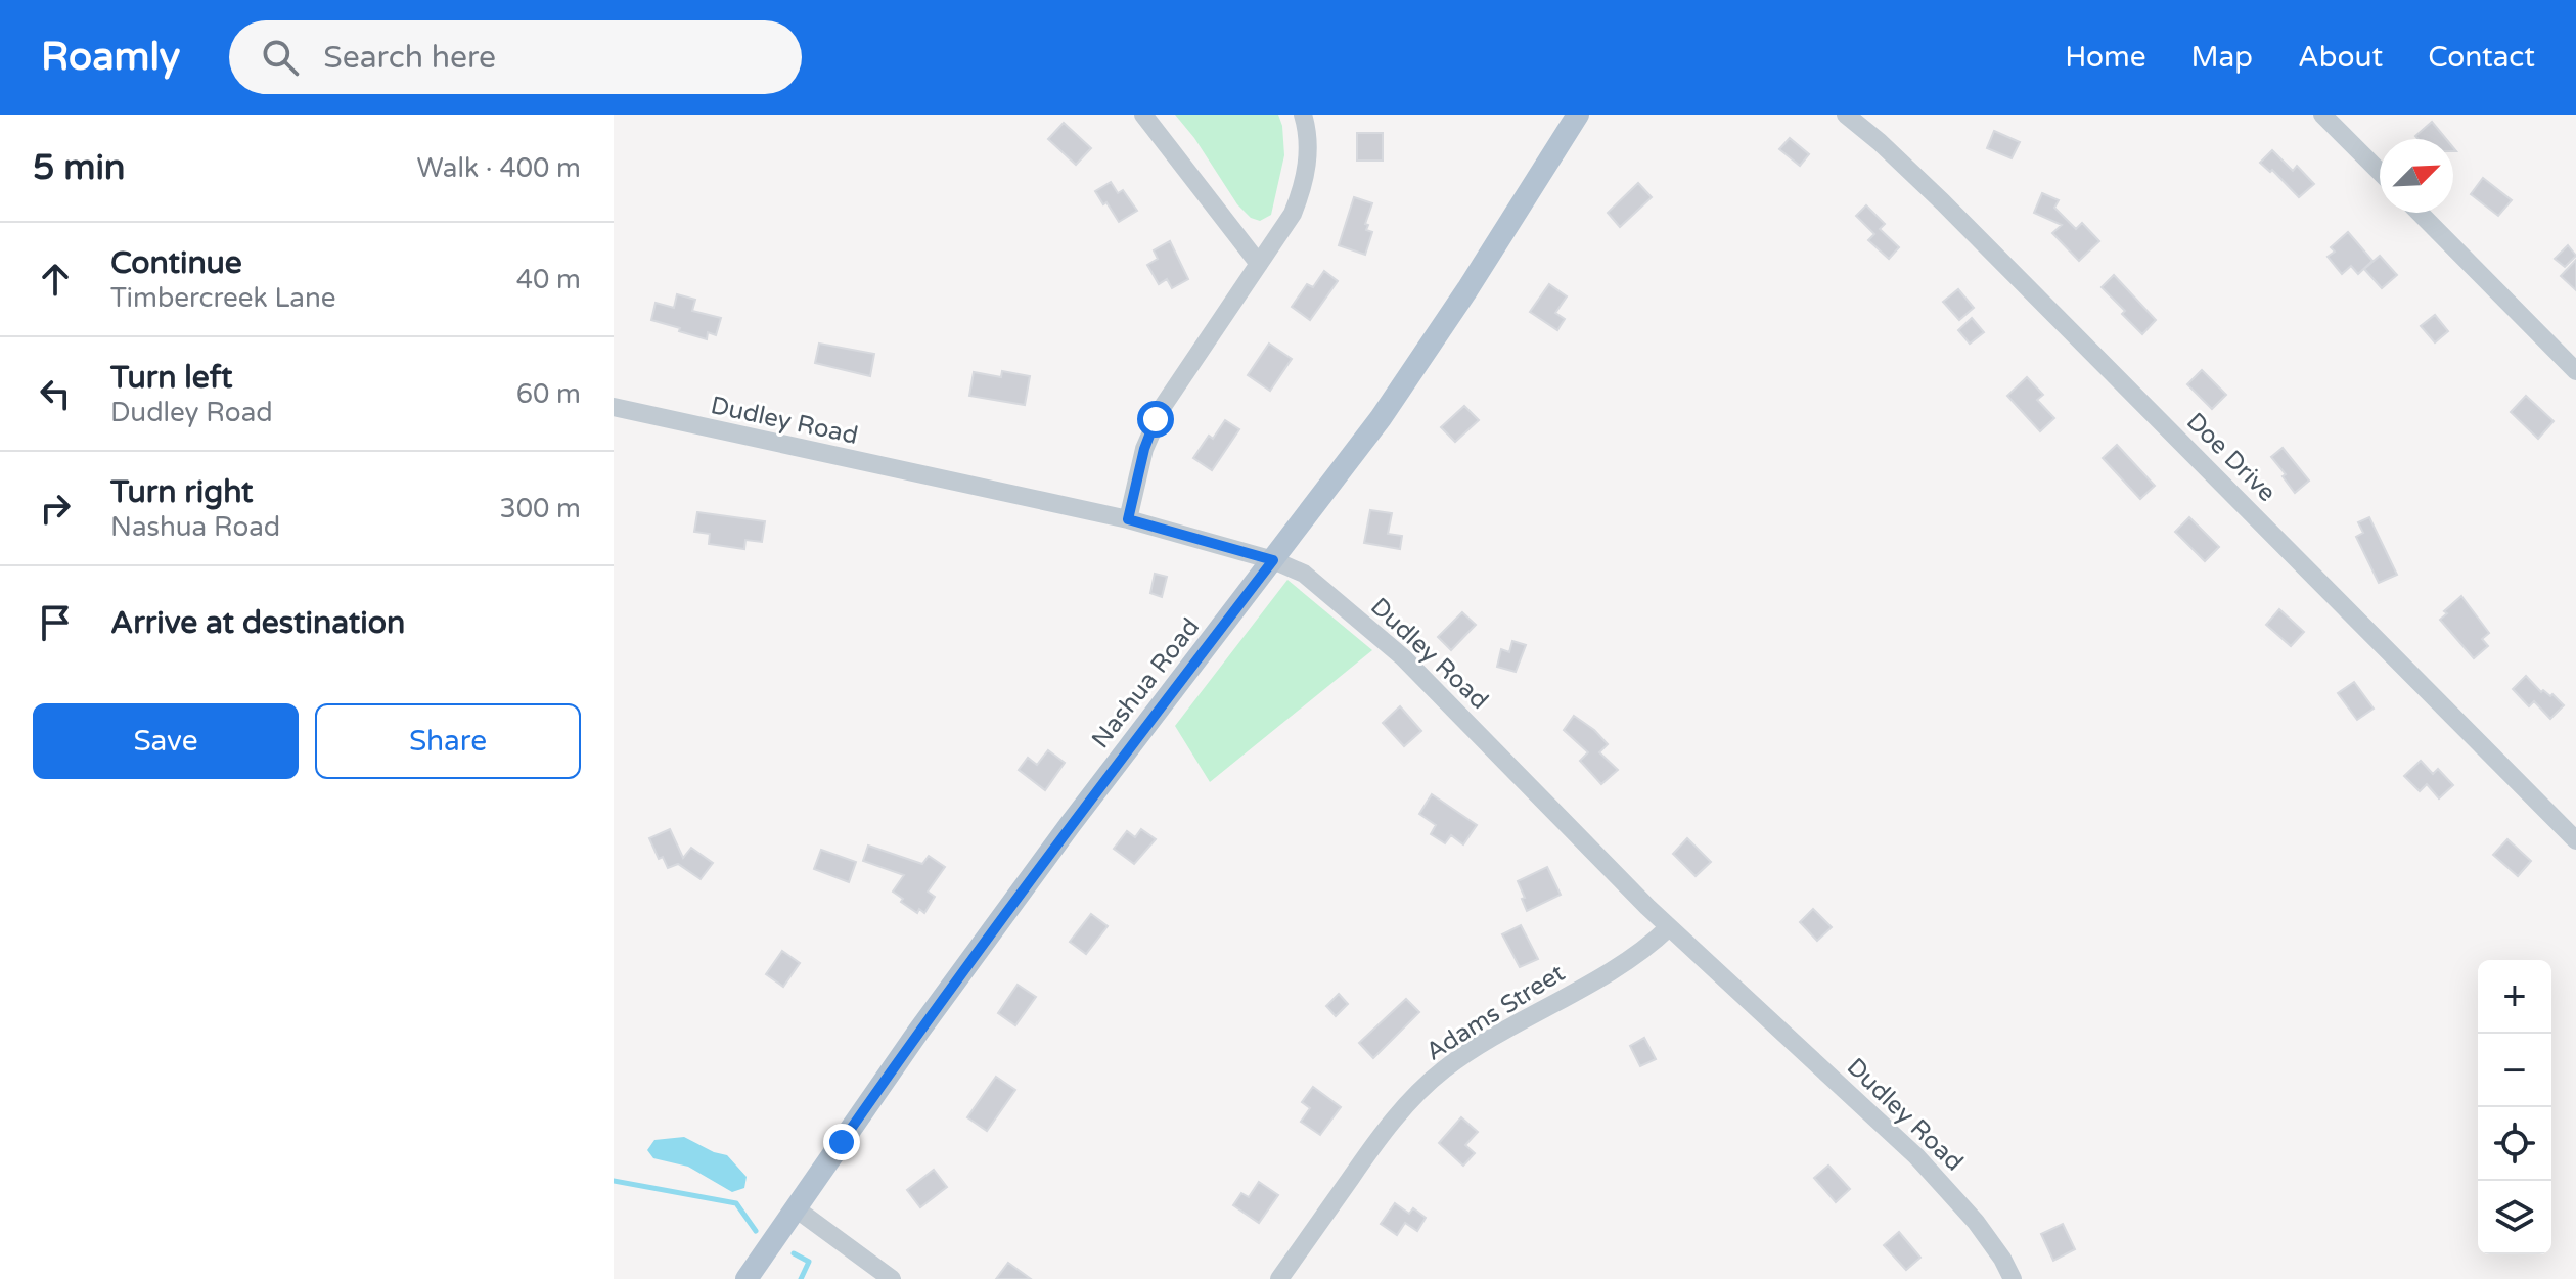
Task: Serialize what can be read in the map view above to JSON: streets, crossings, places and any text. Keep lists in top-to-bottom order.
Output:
{
  "streets": {
    "main road": ["Nashua Road"],
    "street": ["Dudley Road", "Doe Drive", "Adams Street"]
  },
  "crossings": [
    ["Dudley Road", "Nashua Road"],
    ["Dudley Road", "Adams Street"]
  ],
  "north": "top right",
  "page": {
    "header": "Roamly",
    "search": "Search here",
    "nav": [
      "Home",
      "Map",
      "About",
      "Contact"
    ],
    "heading": ["5 min", "Walk · 400 m"],
    "list": [
      ["Continue", "Timbercreek Lane", "40 m"],
      ["Turn left", "Dudley Road", "60 m"],
      ["Turn right", "Nashua Road", "300 m"],
      "Arrive at destination"
    ],
    "buttons": ["Save", "Share"],
    "map_buttons": ["+", "−"]
  }
}
